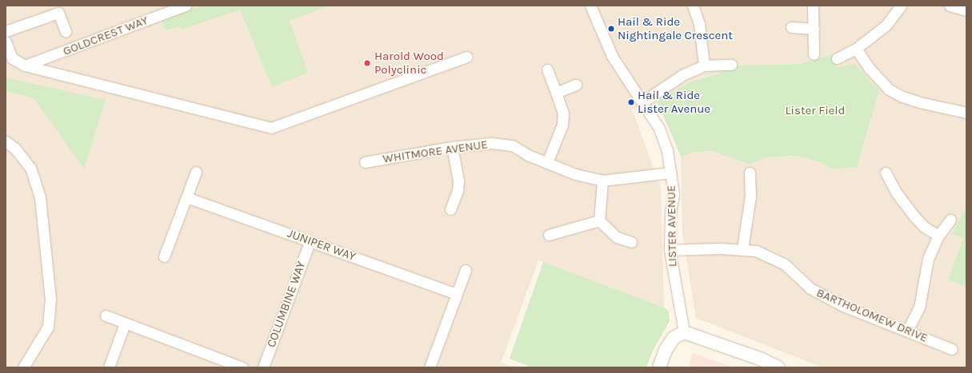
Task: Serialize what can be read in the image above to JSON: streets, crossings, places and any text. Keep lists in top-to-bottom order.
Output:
{
  "streets": {
    "street": [
      "GOLDCREST WAY",
      "WHITMORE AVENUE",
      "LISTER AVENUE",
      "JUNIPER WAY",
      "COLUMBINE WAY",
      "BARTHOLOMEW DRIVE"
    ]
  },
  "crossings": [
    ["WHITMORE AVENUE", "LISTER AVENUE"],
    ["LISTER AVENUE", "BARTHOLOMEW DRIVE"],
    ["JUNIPER WAY", "COLUMBINE WAY"]
  ],
  "parks": ["Lister Field"],
  "places": ["Hail & Ride Nightingale Crescent", "Harold Wood Polyclinic", "Hail & Ride Lister Avenue"]
}
